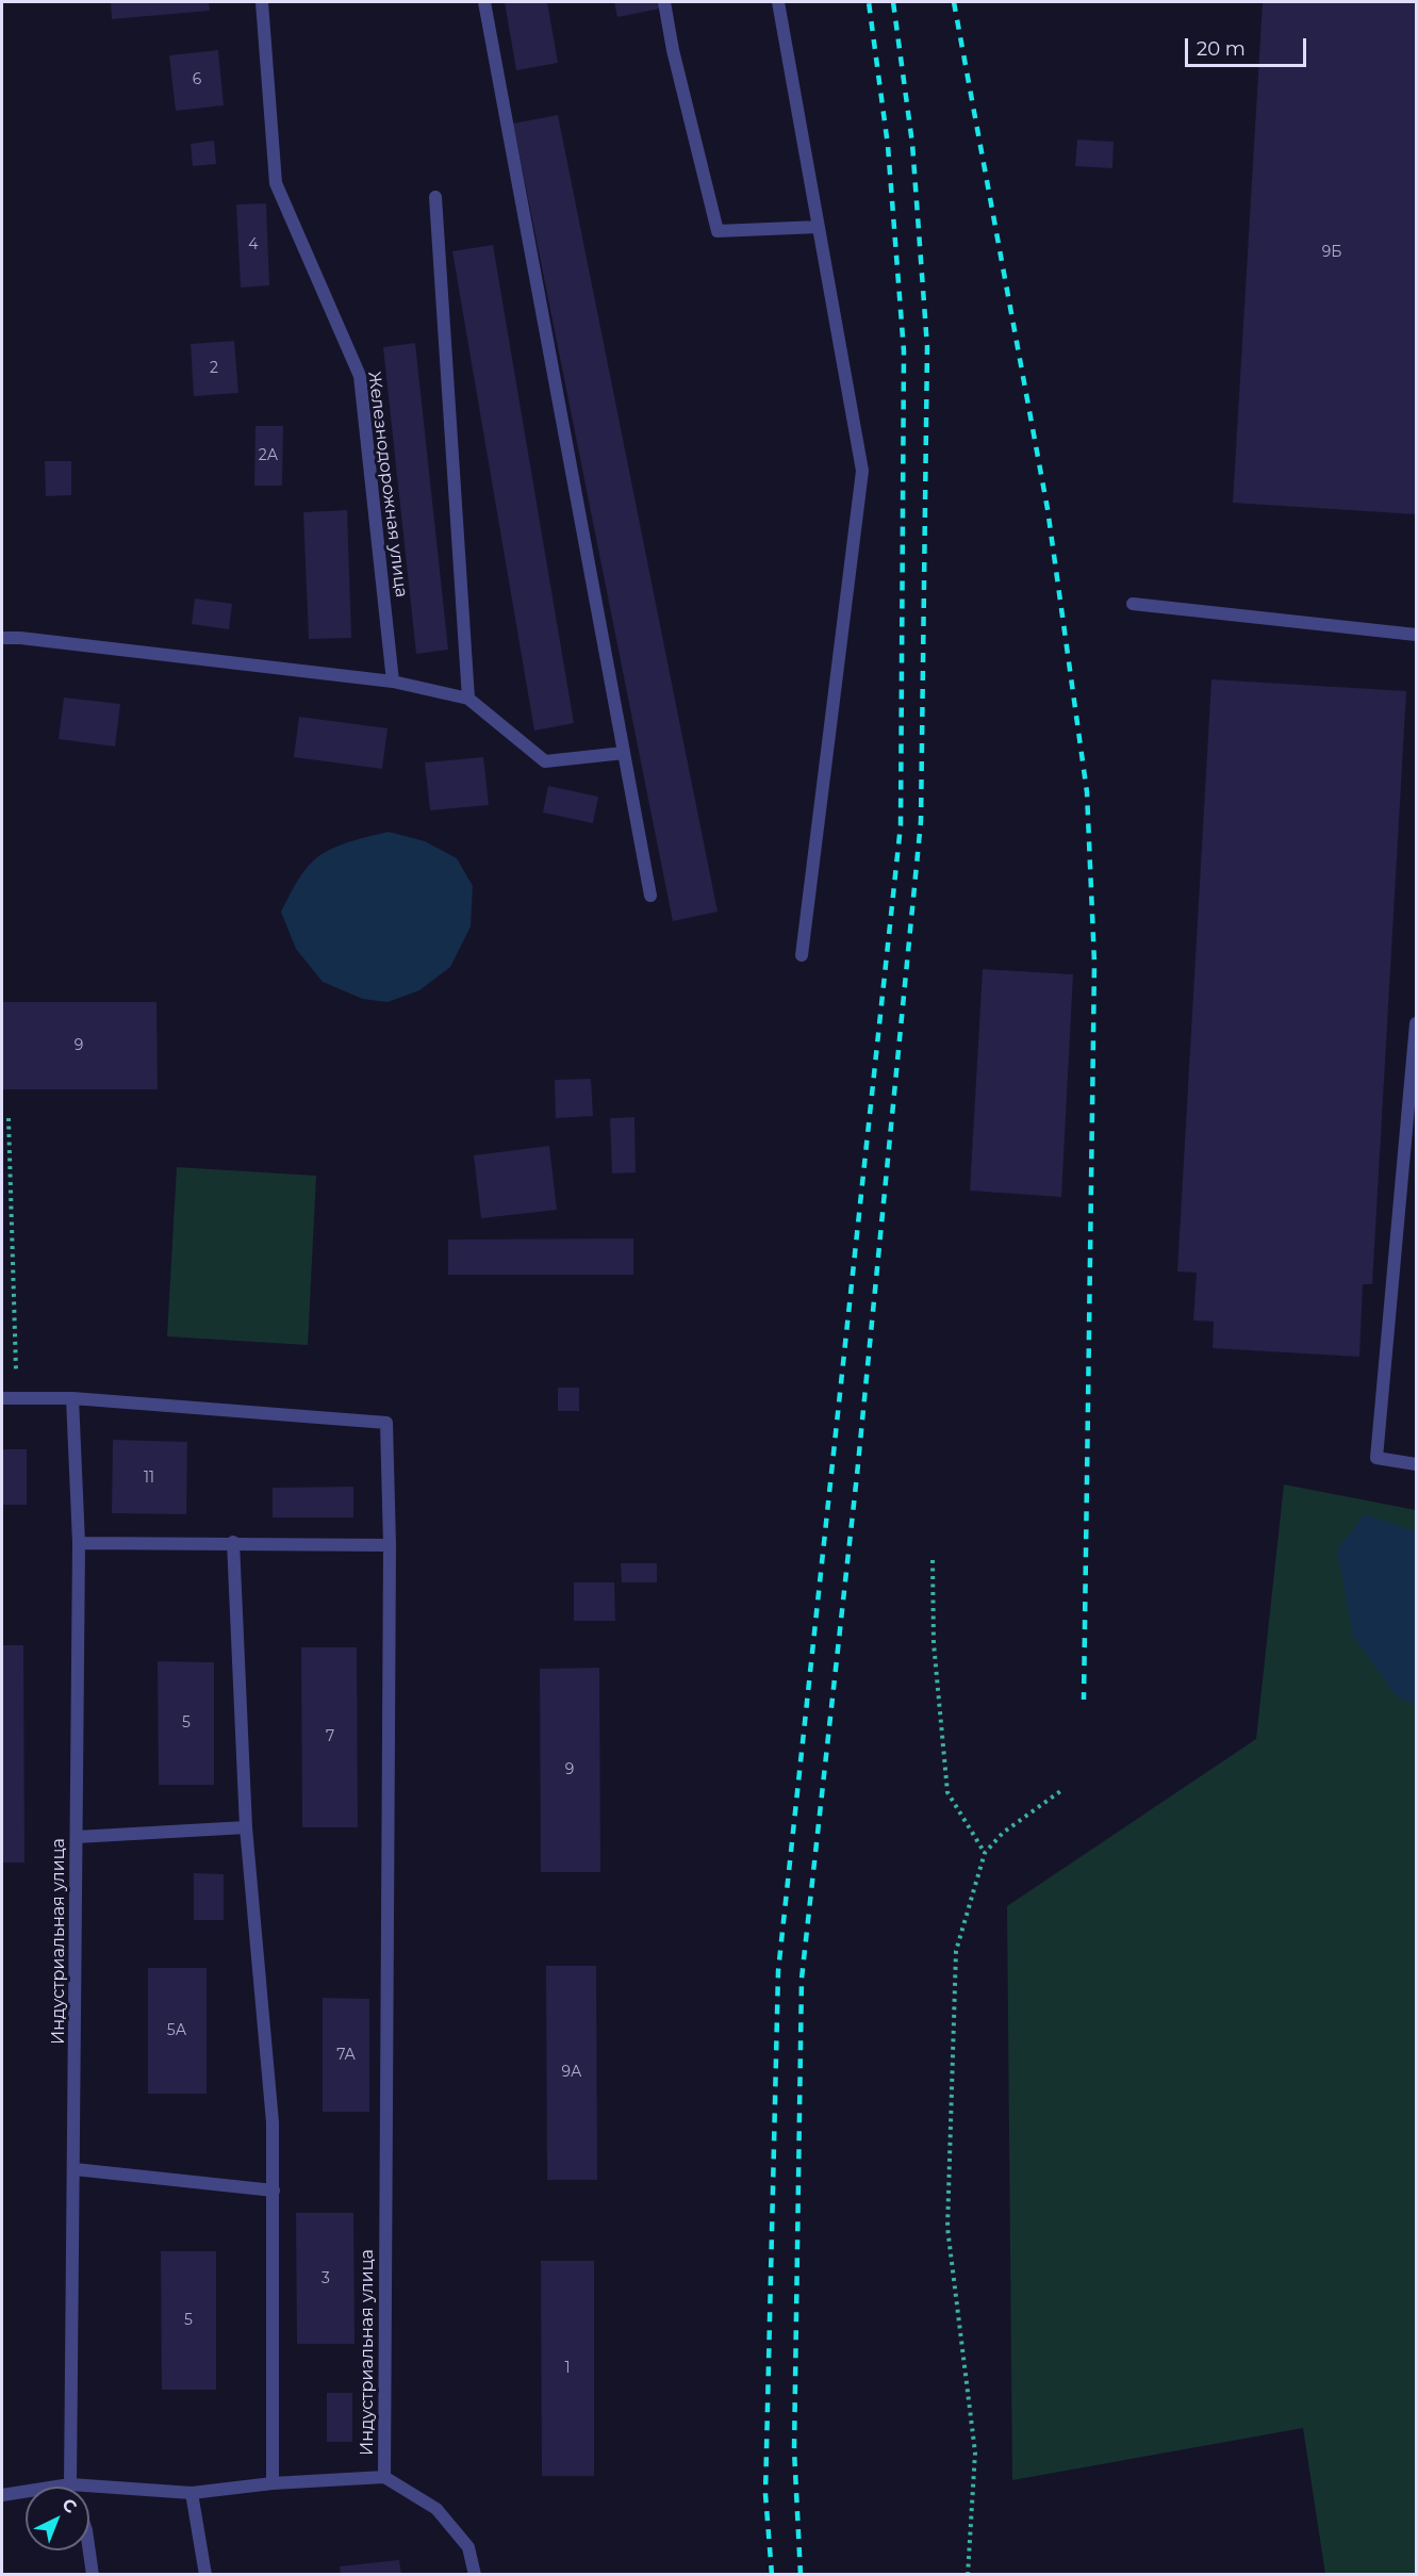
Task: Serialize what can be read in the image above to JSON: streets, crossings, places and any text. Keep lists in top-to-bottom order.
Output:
{
  "streets": {
    "street": ["Железнодорожная улица", "Индустриальная улица"]
  },
  "house_numbers": [
    "6",
    "4",
    "9Б",
    "2",
    "2А",
    "9",
    "11",
    "5",
    "7",
    "9",
    "5А",
    "7А",
    "9А",
    "3",
    "5",
    "1"
  ],
  "scale_bar": "20 m",
  "north": "top right"
}
